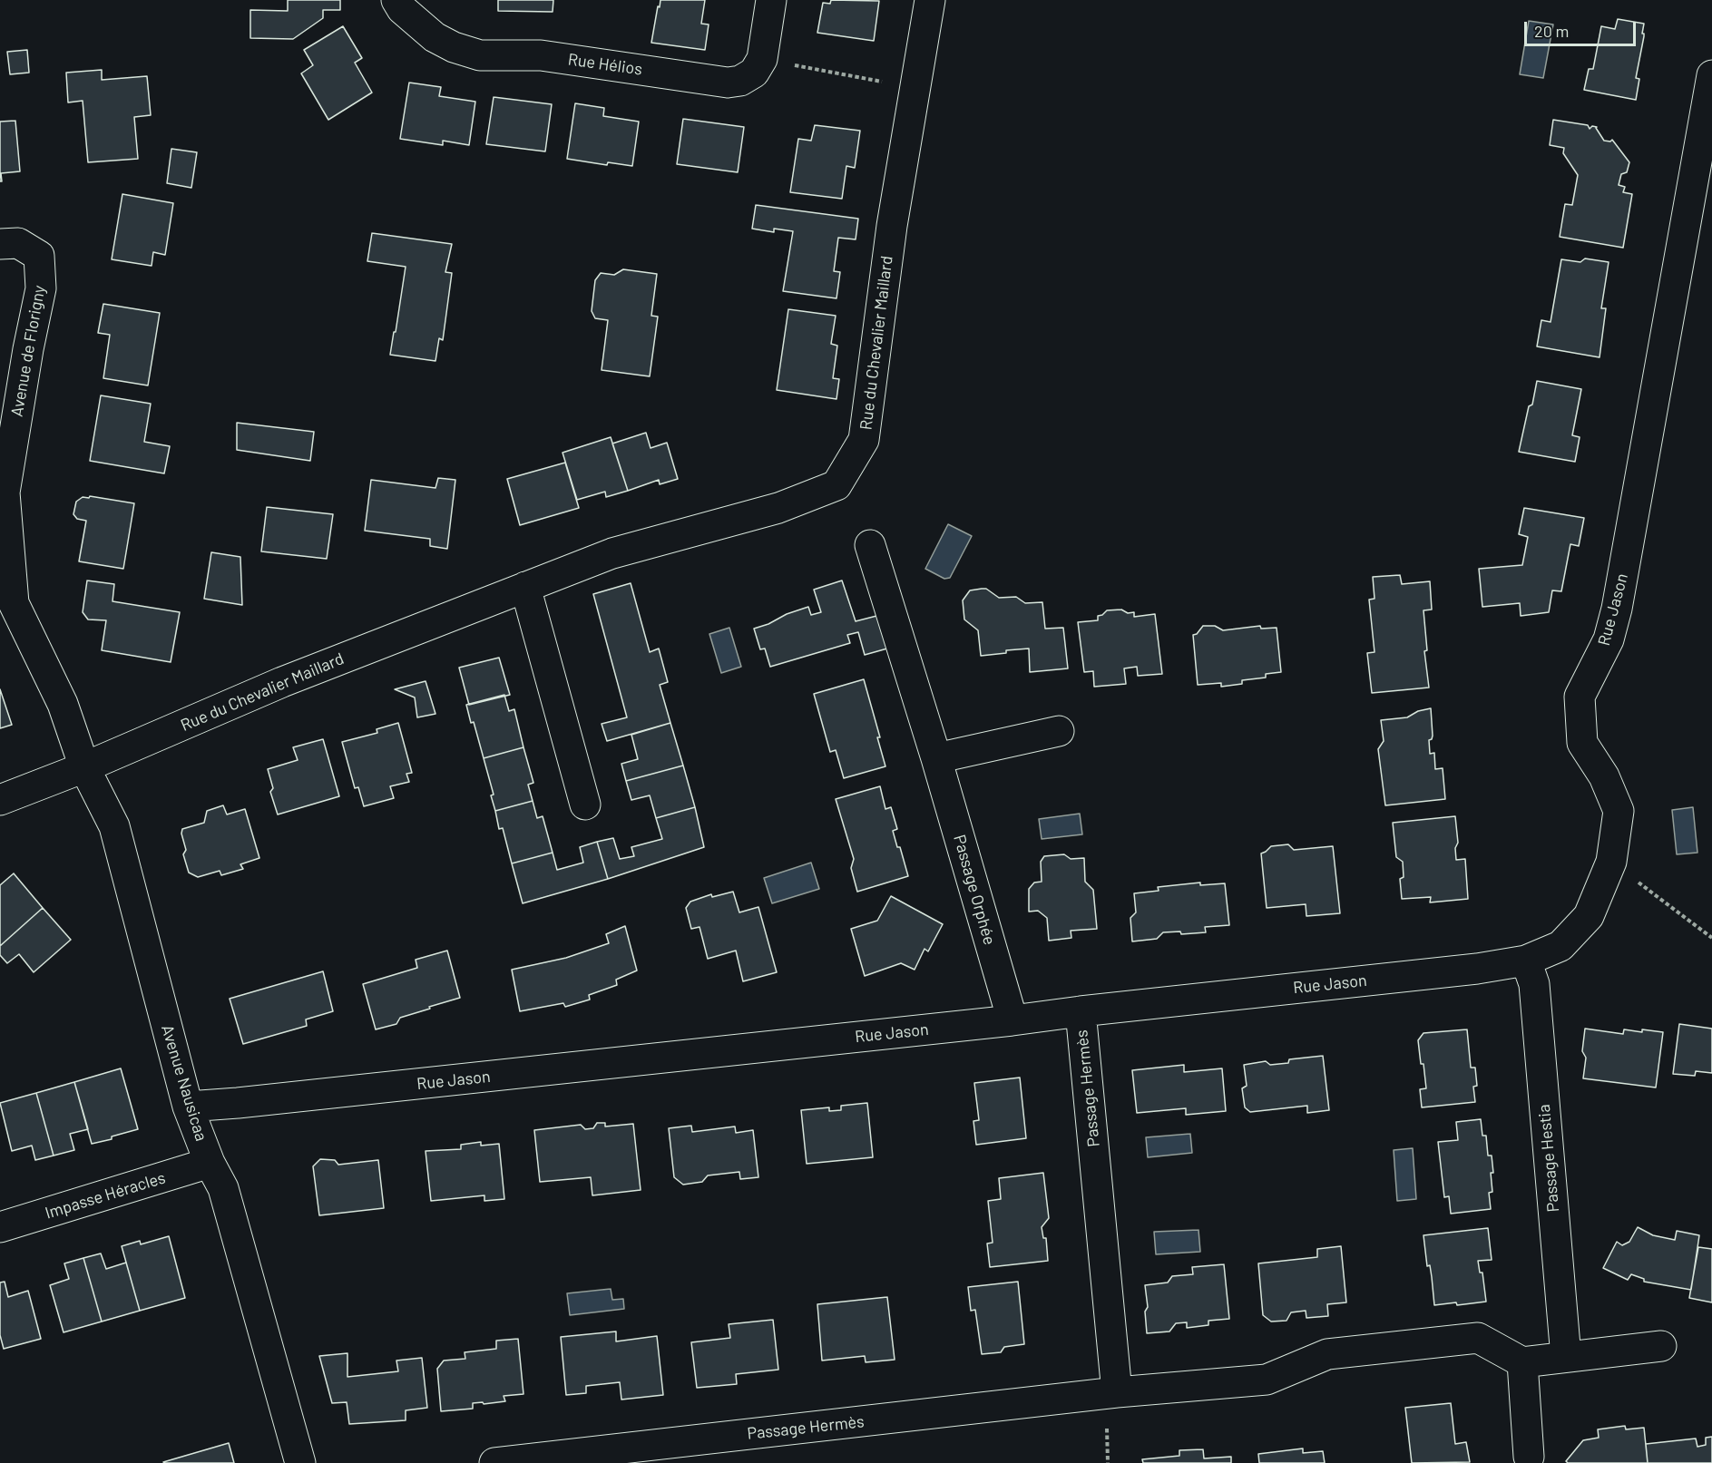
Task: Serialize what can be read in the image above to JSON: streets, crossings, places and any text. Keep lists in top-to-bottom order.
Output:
{
  "streets": {
    "street": [
      "Rue Hélios",
      "Rue du Chevalier Maillard",
      "Avenue de Florigny",
      "Rue Jason",
      "Passage Orphée",
      "Avenue Nausicaa",
      "Passage Hermès",
      "Passage Hestia",
      "Impasse Héracles"
    ]
  },
  "crossings": [
    ["Rue du Chevalier Maillard", "Avenue de Florigny"],
    ["Rue du Chevalier Maillard", "Avenue Nausicaa"],
    ["Avenue de Florigny", "Avenue Nausicaa"],
    ["Rue Jason", "Passage Orphée"],
    ["Rue Jason", "Avenue Nausicaa"],
    ["Rue Jason", "Passage Hermès"],
    ["Rue Jason", "Passage Hestia"],
    ["Avenue Nausicaa", "Impasse Héracles"]
  ],
  "scale_bar": "20 m"
}
